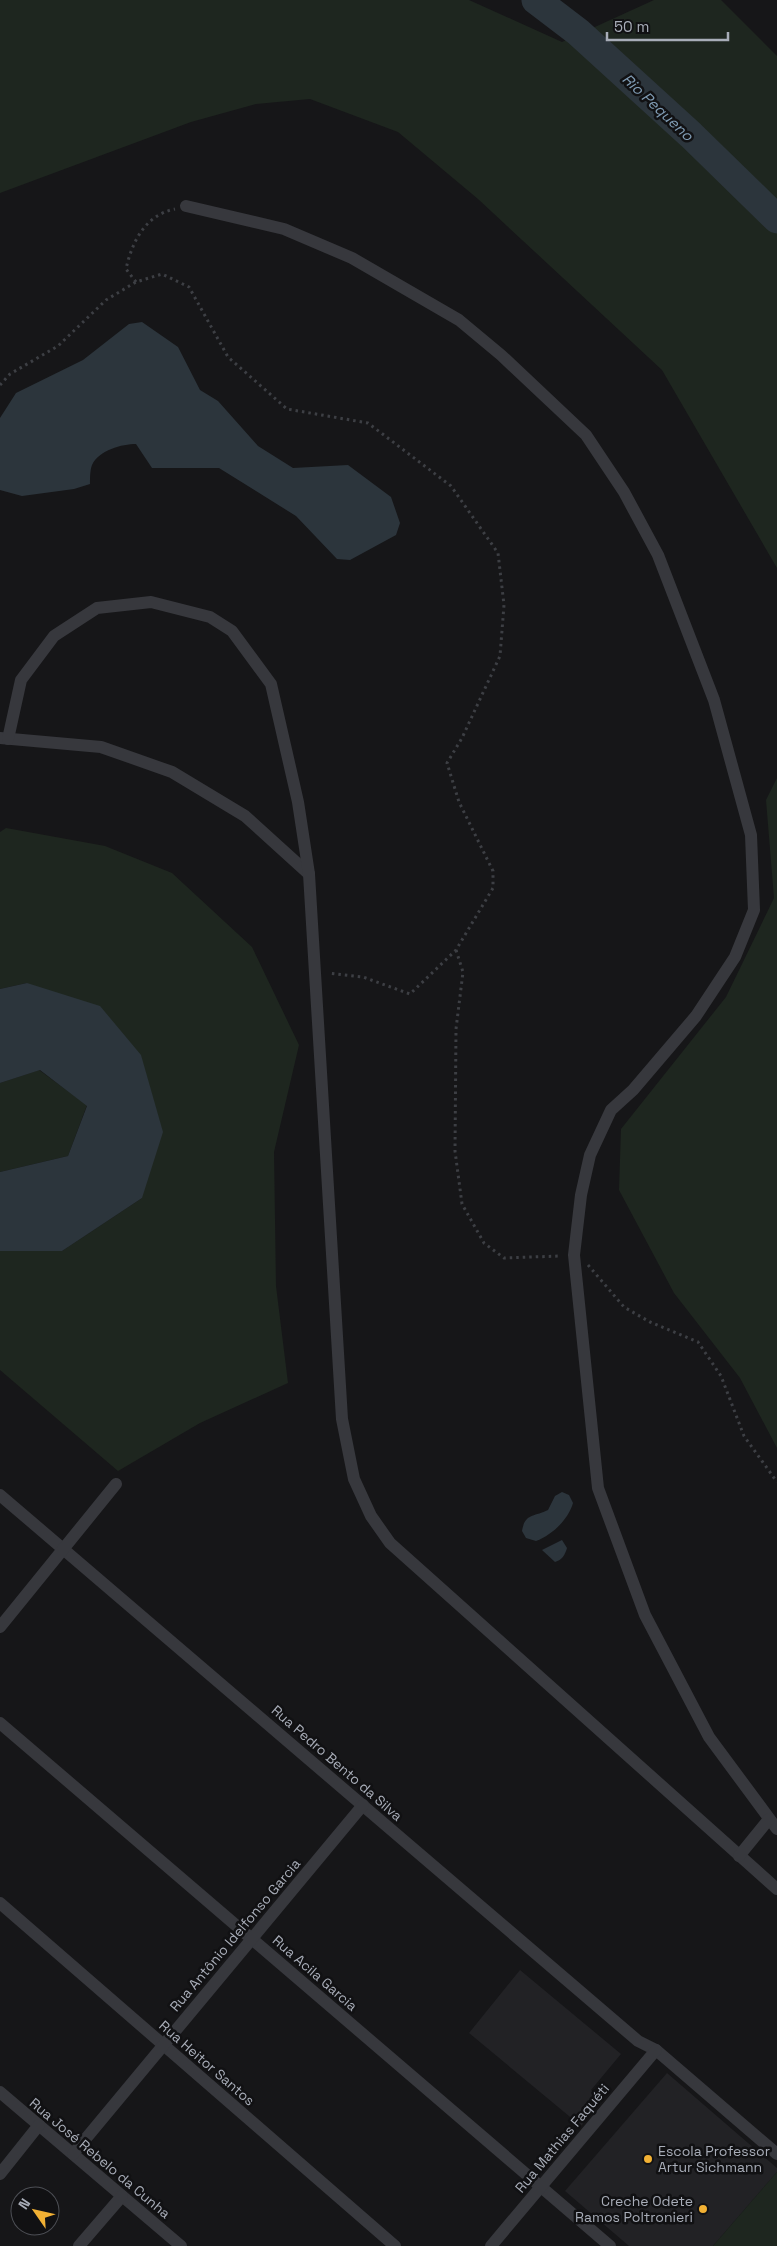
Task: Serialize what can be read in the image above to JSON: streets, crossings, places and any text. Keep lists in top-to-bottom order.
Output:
{
  "streets": {
    "street": [
      "Rua Pedro Bento da Silva",
      "Rua Antônio Idelfonso Garcia",
      "Rua Acila Garcia",
      "Rua Heitor Santos",
      "Rua Mathias Faquéti",
      "Rua José Rebelo da Cunha"
    ]
  },
  "crossings": [
    ["Rua Pedro Bento da Silva", "Rua Antônio Idelfonso Garcia"],
    ["Rua Pedro Bento da Silva", "Rua Mathias Faquéti"],
    ["Rua Antônio Idelfonso Garcia", "Rua Acila Garcia"],
    ["Rua Antônio Idelfonso Garcia", "Rua Heitor Santos"],
    ["Rua Antônio Idelfonso Garcia", "Rua José Rebelo da Cunha"],
    ["Rua Acila Garcia", "Rua Mathias Faquéti"]
  ],
  "water": ["Rio Pequeno"],
  "places": ["Escola Professor Artur Sichmann", "Creche Odete Ramos Poltronieri"],
  "scale_bar": "50 m",
  "north": "top left"
}
